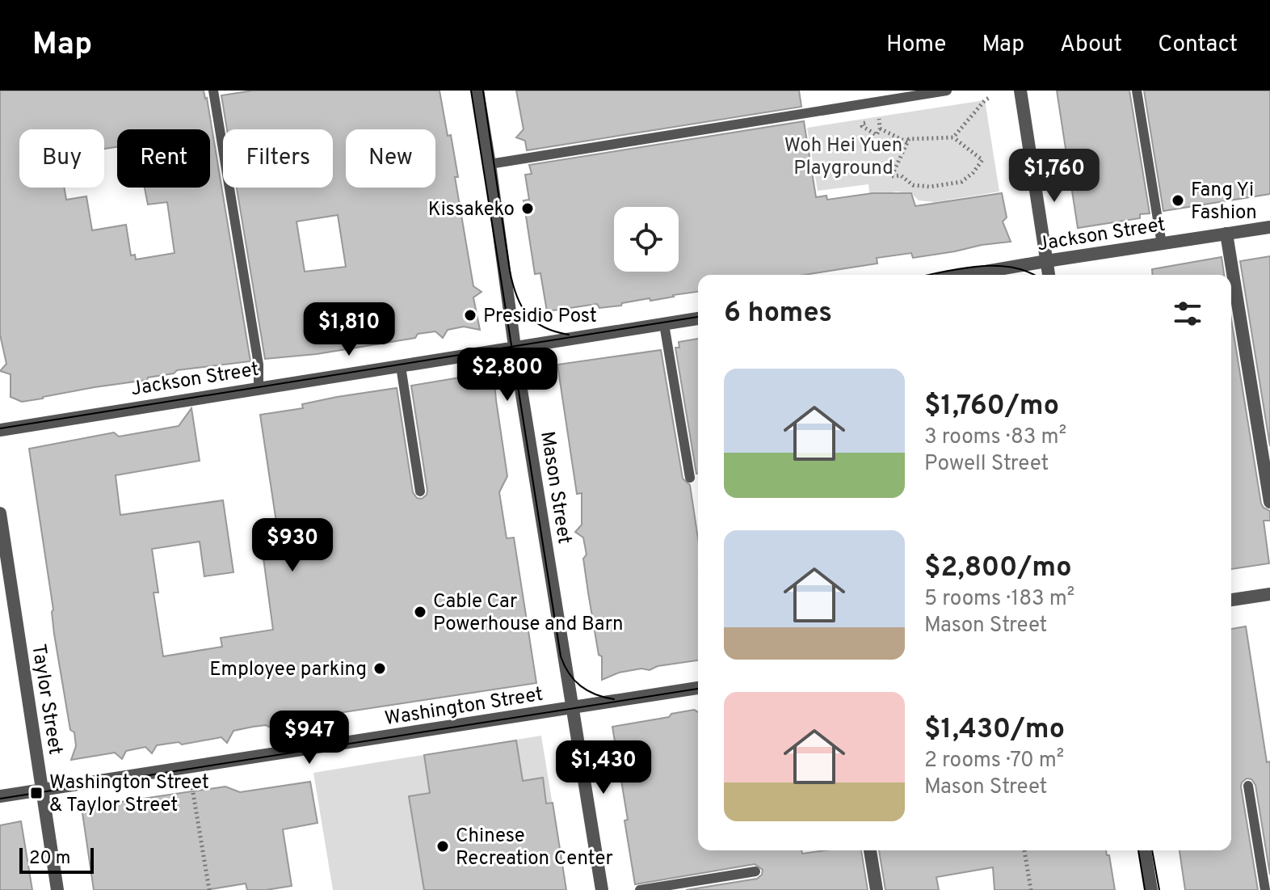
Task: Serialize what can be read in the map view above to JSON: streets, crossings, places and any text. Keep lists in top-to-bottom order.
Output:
{
  "streets": {
    "street": [
      "Jackson Street",
      "Mason Street",
      "Taylor Street",
      "Washington Street"
    ]
  },
  "crossings": [
    ["Jackson Street", "Mason Street"],
    ["Mason Street", "Washington Street"],
    ["Taylor Street", "Washington Street"]
  ],
  "parks": ["Woh Hei Yuen Playground"],
  "places": {
    "other": [
      "Fang Yi Fashion",
      "Kissakeko",
      "Presidio Post",
      "Cable Car Powerhouse and Barn",
      "Employee parking",
      "Chinese Recreation Center"
    ],
    "transit": ["Washington Street & Taylor Street"]
  },
  "scale_bar": "20 m",
  "page": {
    "header": "Map",
    "nav": [
      "Home",
      "Map",
      "About",
      "Contact"
    ],
    "chip": [
      "Buy",
      "Rent",
      "Filters",
      "New"
    ],
    "price": [
      "$1,760",
      "$1,810",
      "$2,800",
      "$930",
      "$947",
      "$1,430"
    ],
    "heading": "6 homes",
    "list": [
      {
        "name": "$1,760/mo",
        "note": "3 rooms · 83 m² · Powell Street"
      },
      {
        "name": "$2,800/mo",
        "note": "5 rooms · 183 m² · Mason Street"
      },
      {
        "name": "$1,430/mo",
        "note": "2 rooms · 70 m² · Mason Street"
      }
    ],
    "scale": "20 m"
  }
}
